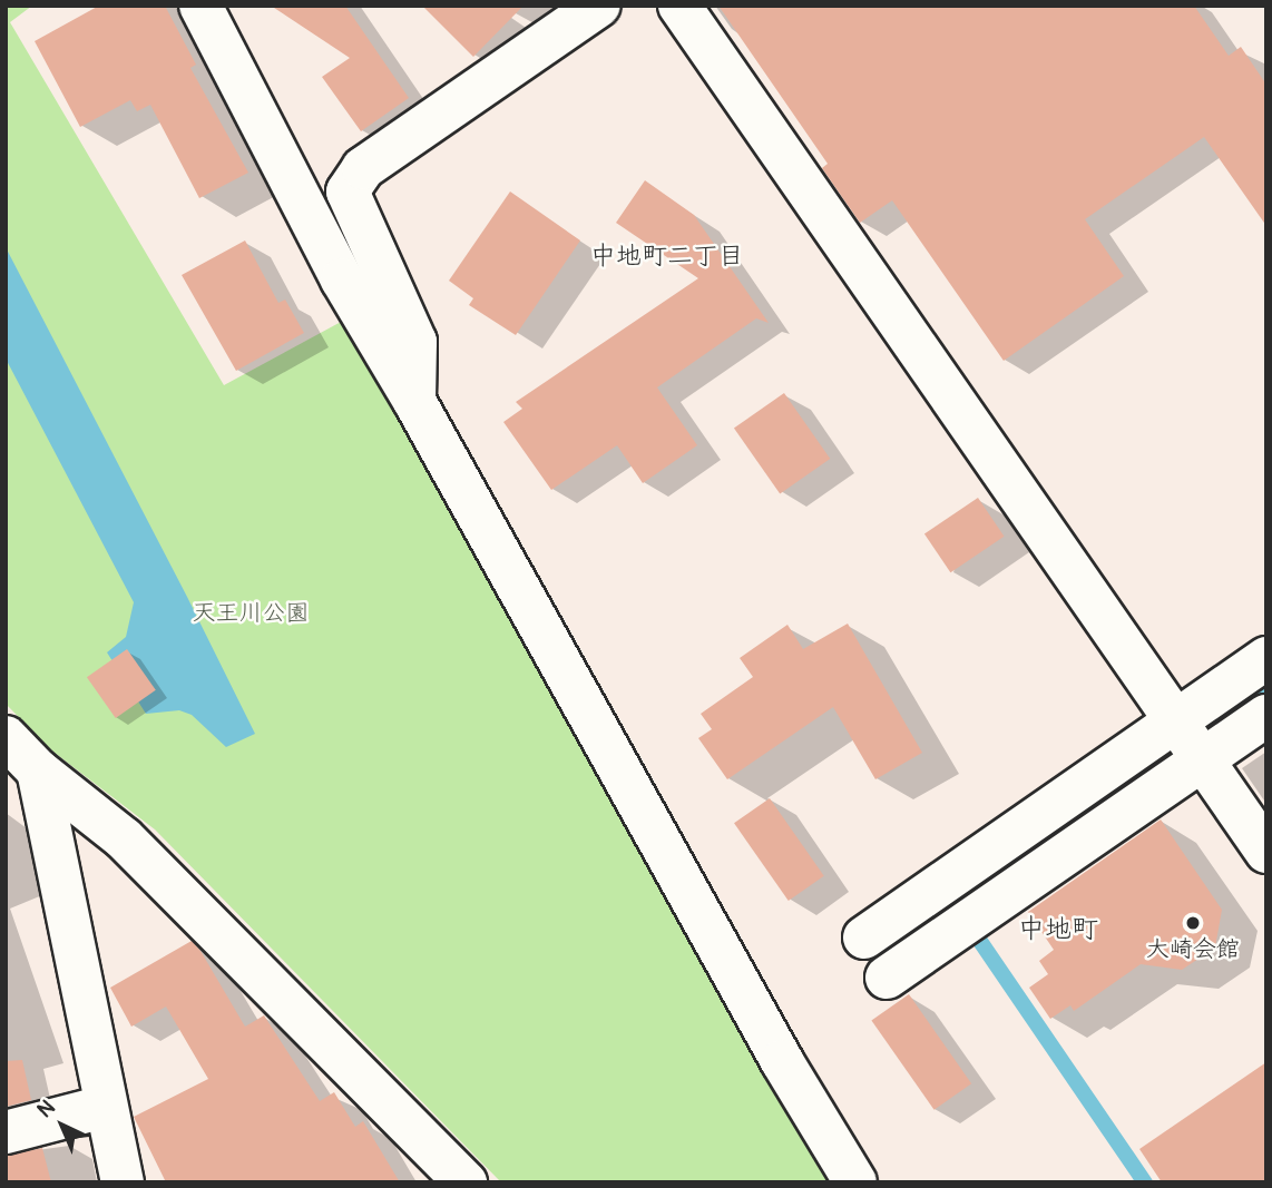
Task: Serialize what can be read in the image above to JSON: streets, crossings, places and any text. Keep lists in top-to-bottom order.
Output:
{
  "districts": ["中地町二丁目", "中地町"],
  "parks": ["天王川公園"],
  "places": ["大崎会館"],
  "north": "top left"
}
